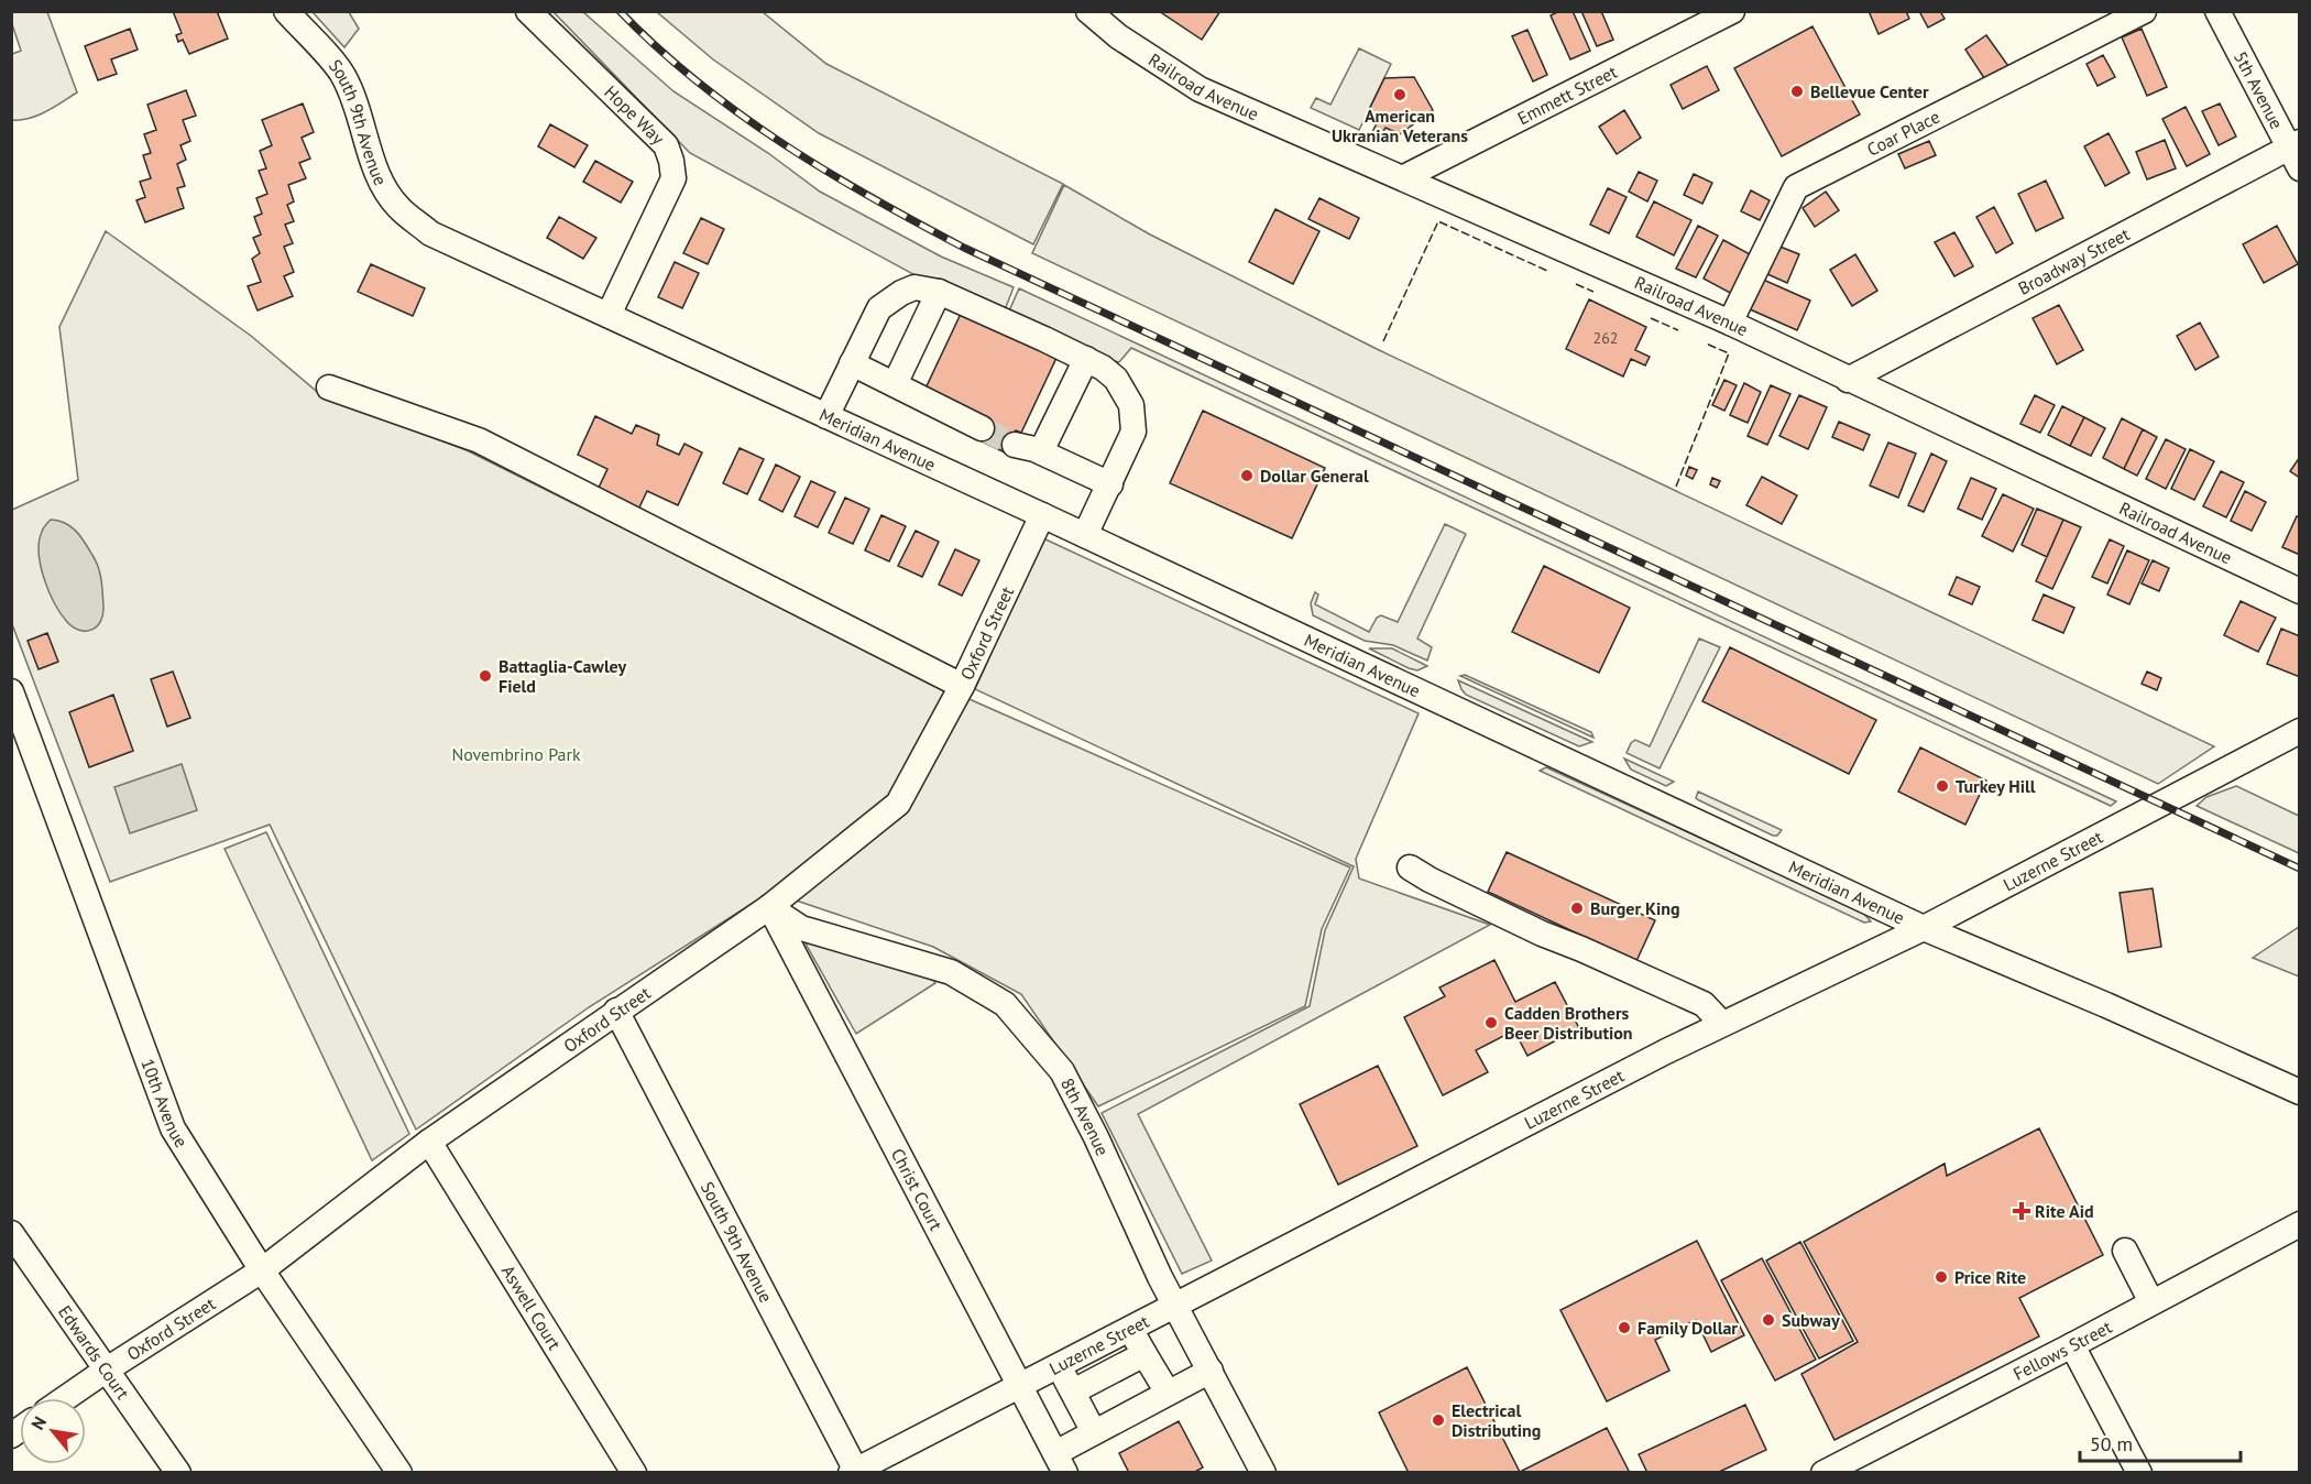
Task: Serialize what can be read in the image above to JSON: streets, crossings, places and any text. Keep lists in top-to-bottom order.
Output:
{
  "streets": {
    "street": [
      "Railroad Avenue",
      "5th Avenue",
      "Emmett Street",
      "Hope Way",
      "South 9th Avenue",
      "Coar Place",
      "Broadway Street",
      "Meridian Avenue",
      "Oxford Street",
      "Luzerne Street",
      "10th Avenue",
      "8th Avenue",
      "Christ Court",
      "Aswell Court",
      "Fellows Street",
      "Edwards Court"
    ]
  },
  "crossings": [
    ["Railroad Avenue", "Emmett Street"],
    ["Railroad Avenue", "Coar Place"],
    ["Railroad Avenue", "Broadway Street"],
    ["5th Avenue", "Broadway Street"],
    ["Hope Way", "Meridian Avenue"],
    ["South 9th Avenue", "Meridian Avenue"],
    ["South 9th Avenue", "Oxford Street"],
    ["South 9th Avenue", "Luzerne Street"],
    ["Meridian Avenue", "Oxford Street"],
    ["Meridian Avenue", "Luzerne Street"],
    ["Oxford Street", "10th Avenue"],
    ["Oxford Street", "8th Avenue"],
    ["Oxford Street", "Christ Court"],
    ["Oxford Street", "Aswell Court"],
    ["Oxford Street", "Edwards Court"],
    ["Luzerne Street", "8th Avenue"],
    ["Luzerne Street", "Christ Court"],
    ["8th Avenue", "Christ Court"]
  ],
  "parks": ["Novembrino Park"],
  "places": {
    "other": [
      "Bellevue Center",
      "American Ukranian Veterans",
      "Dollar General",
      "Battaglia-Cawley Field",
      "Turkey Hill",
      "Burger King",
      "Cadden Brothers Beer Distribution",
      "Price Rite",
      "Subway",
      "Family Dollar",
      "Electrical Distributing"
    ],
    "health": ["Rite Aid"]
  },
  "house_numbers": ["262"],
  "scale_bar": "50 m",
  "north": "top left"
}
